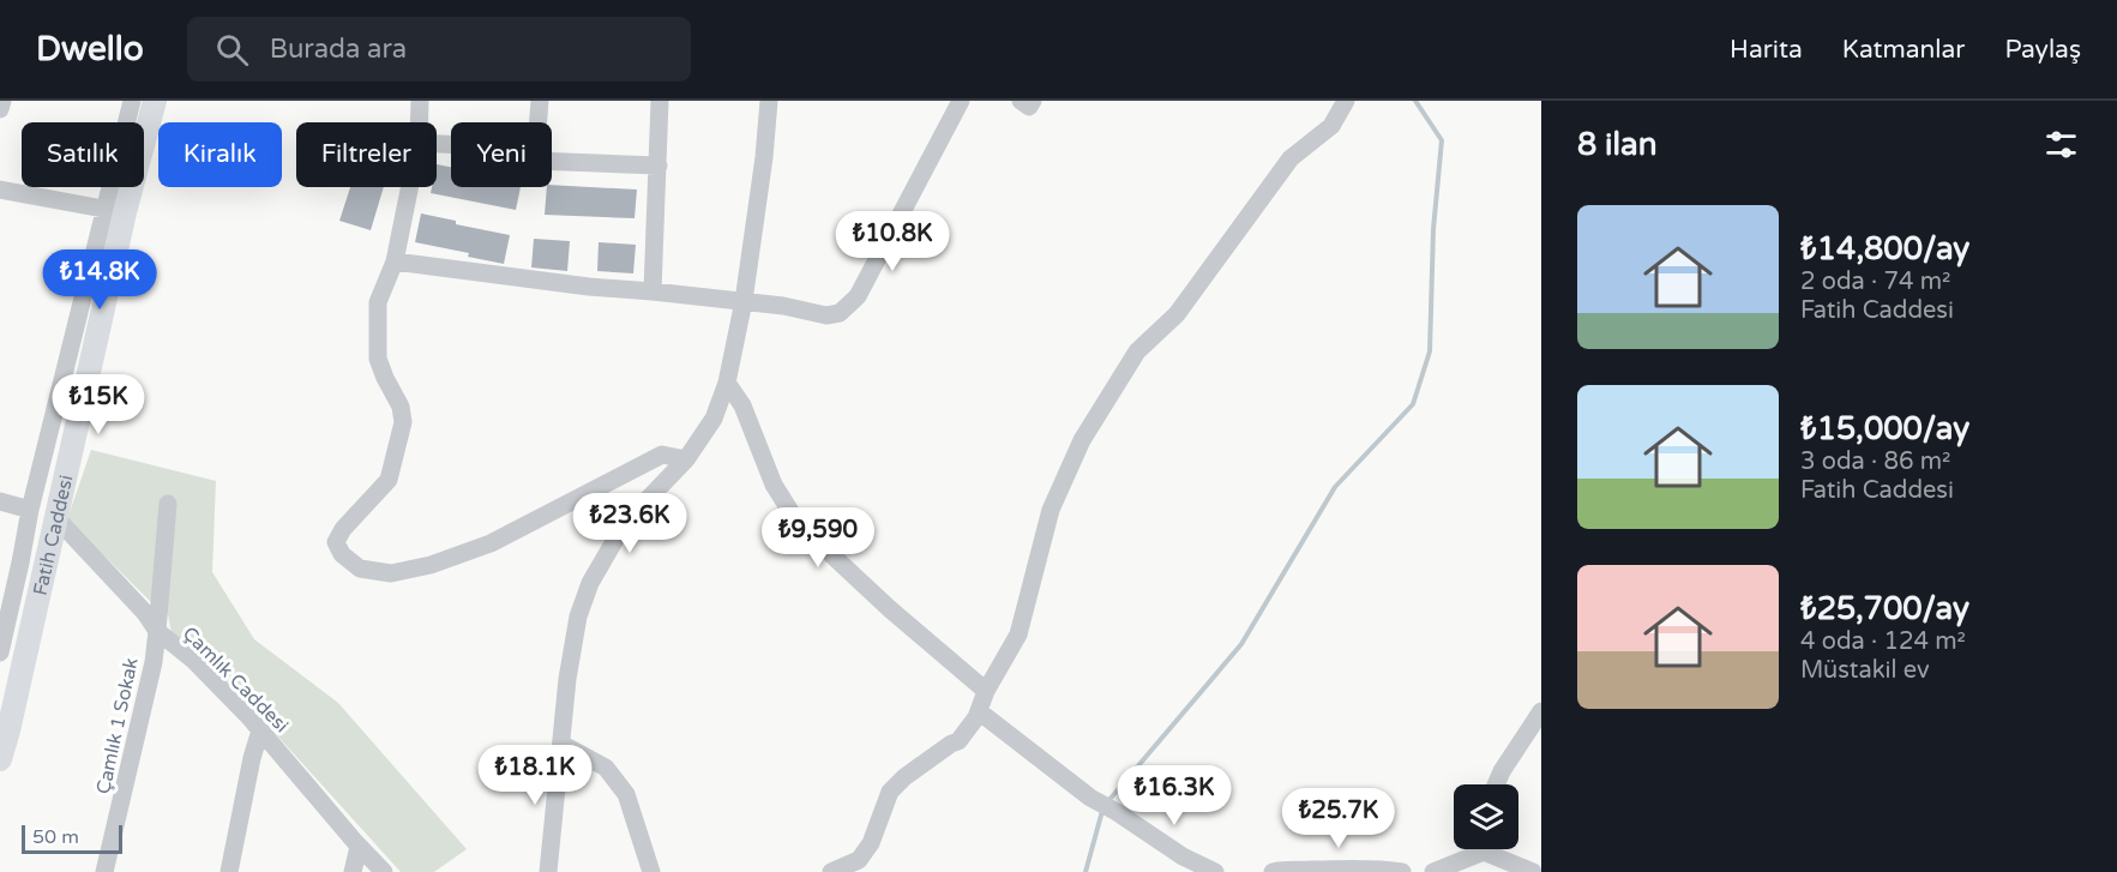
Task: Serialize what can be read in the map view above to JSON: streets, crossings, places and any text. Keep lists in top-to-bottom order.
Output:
{
  "streets": {
    "main road": ["Fatih Caddesi"],
    "street": ["Çamlık Caddesi", "Çamlık 1 Sokak"]
  },
  "crossings": [
    ["Fatih Caddesi", "Çamlık Caddesi"],
    ["Çamlık Caddesi", "Çamlık 1 Sokak"]
  ],
  "scale_bar": "50 m",
  "page": {
    "header": "Dwello",
    "search": "Burada ara",
    "nav": ["Harita", "Katmanlar", "Paylaş"],
    "heading": "8 ilan",
    "chip": [
      "Satılık",
      "Kiralık",
      "Filtreler",
      "Yeni"
    ],
    "list": [
      {
        "name": "₺14,800/ay",
        "note": "2 oda · 74 m² · Fatih Caddesi"
      },
      {
        "name": "₺15,000/ay",
        "note": "3 oda · 86 m² · Fatih Caddesi"
      },
      {
        "name": "₺25,700/ay",
        "note": "4 oda · 124 m² · Müstakil ev"
      }
    ],
    "price": [
      "₺10.8K",
      "₺14.8K",
      "₺15K",
      "₺23.6K",
      "₺9,590",
      "₺18.1K",
      "₺16.3K",
      "₺25.7K"
    ],
    "scale": "50 m"
  }
}
